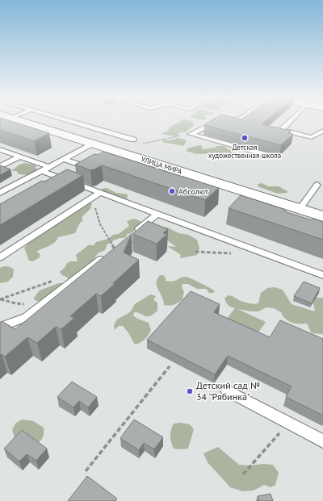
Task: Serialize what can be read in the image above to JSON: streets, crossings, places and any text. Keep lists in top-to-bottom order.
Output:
{
  "streets": {
    "main road": ["УЛИЦА МИРА"]
  },
  "places": ["Детская художественная школа", "Абсолют", "Детский сад № 34 \"Рябинка\""]
}
